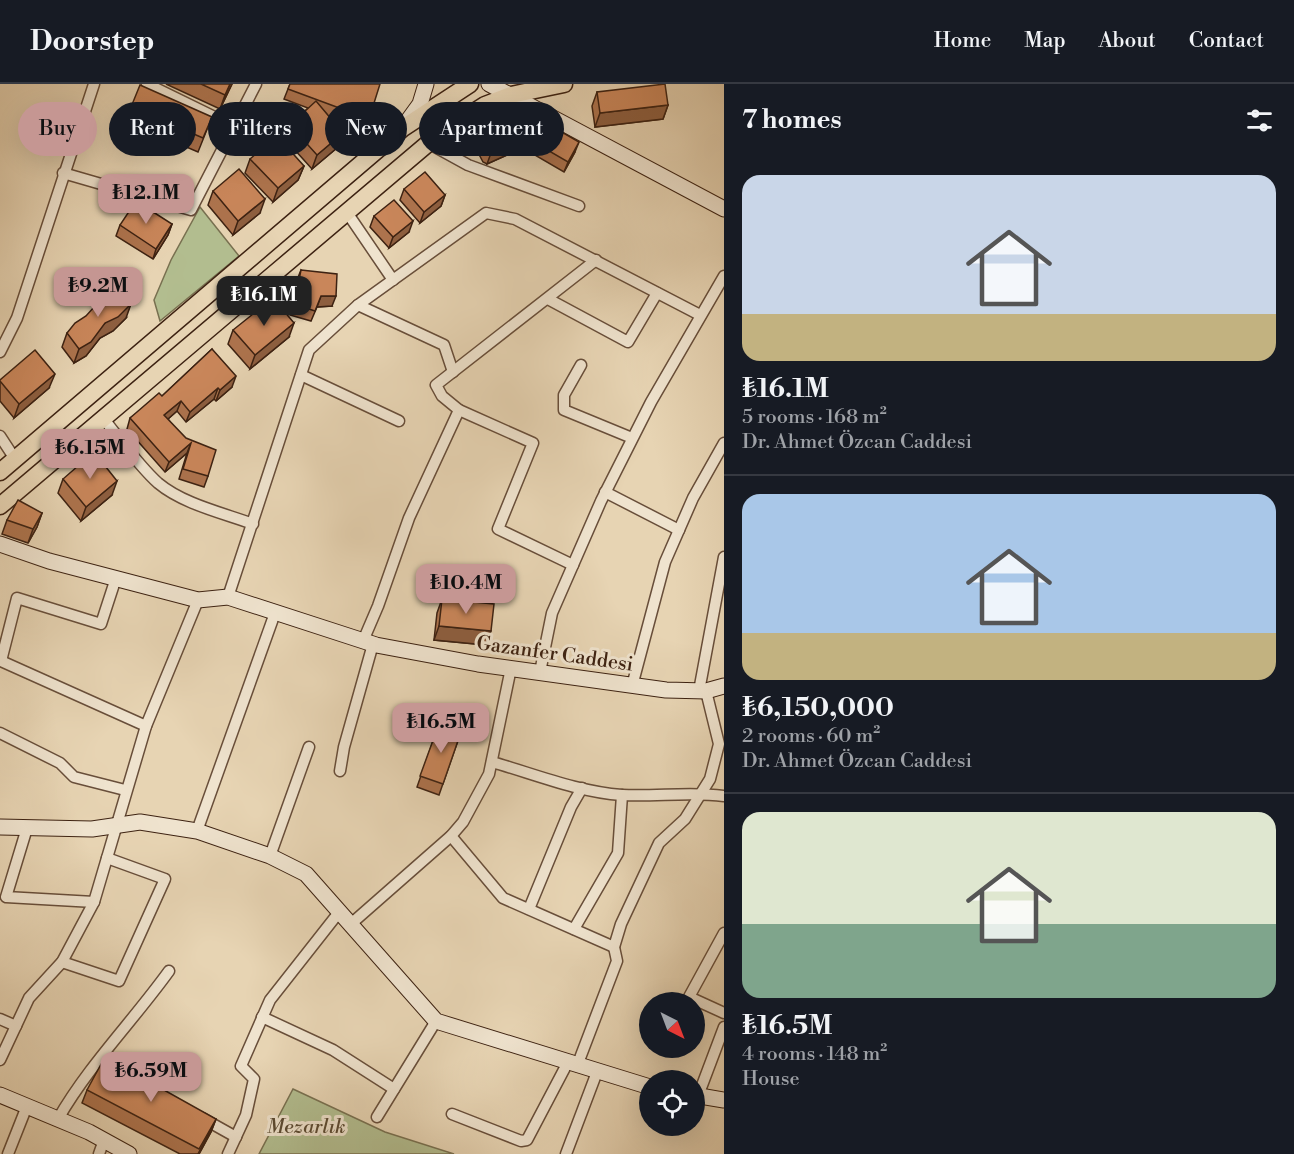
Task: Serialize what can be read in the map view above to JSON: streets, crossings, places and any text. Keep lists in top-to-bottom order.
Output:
{
  "streets": {
    "street": ["Gazanfer Caddesi"]
  },
  "parks": ["Mezarlık"],
  "north": "bottom right",
  "page": {
    "header": "Doorstep",
    "nav": [
      "Home",
      "Map",
      "About",
      "Contact"
    ],
    "heading": "7 homes",
    "chip": [
      "Buy",
      "Rent",
      "Filters",
      "New",
      "Apartment"
    ],
    "list": [
      {
        "name": "₺16.1M",
        "note": "5 rooms · 168 m² · Dr. Ahmet Özcan Caddesi"
      },
      {
        "name": "₺6,150,000",
        "note": "2 rooms · 60 m² · Dr. Ahmet Özcan Caddesi"
      },
      {
        "name": "₺16.5M",
        "note": "4 rooms · 148 m² · House"
      }
    ],
    "price": [
      "₺12.1M",
      "₺9.2M",
      "₺16.1M",
      "₺6.15M",
      "₺10.4M",
      "₺16.5M",
      "₺6.59M"
    ]
  }
}
